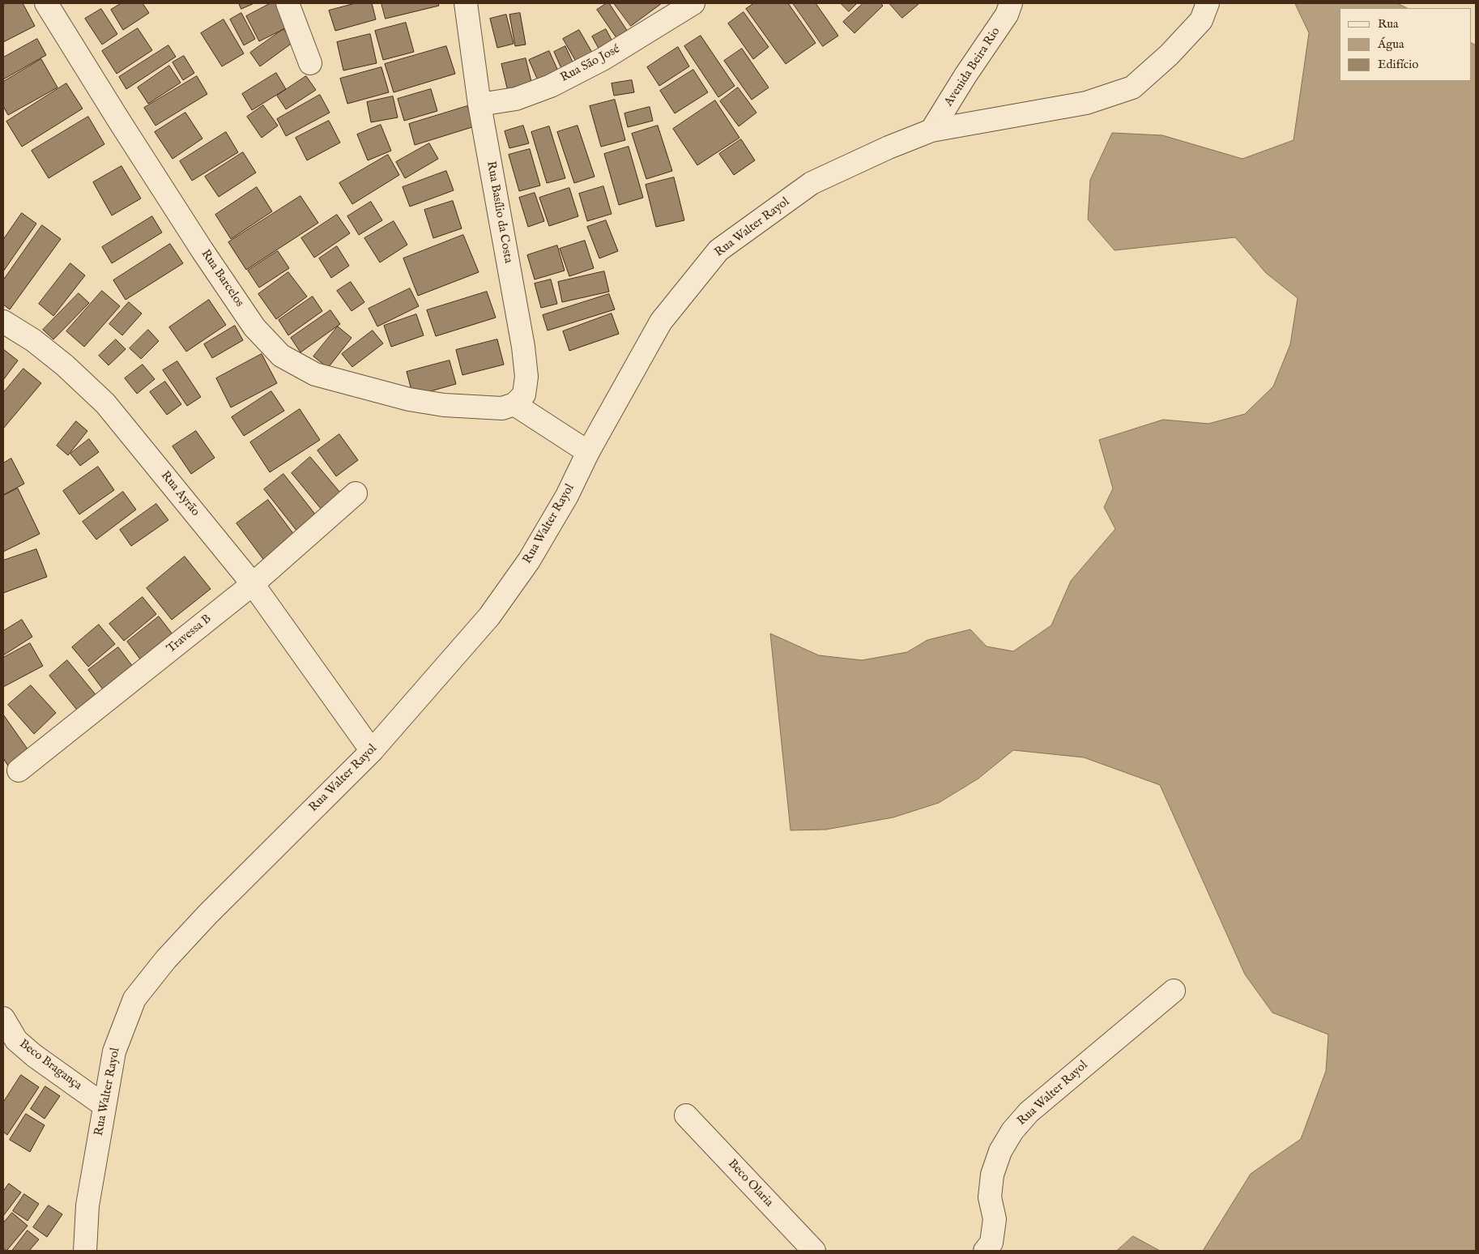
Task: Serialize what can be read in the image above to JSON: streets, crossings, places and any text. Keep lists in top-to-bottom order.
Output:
{
  "streets": {
    "street": [
      "Rua São José",
      "Avenida Beira Rio",
      "Rua Basílio da Costa",
      "Rua Walter Rayol",
      "Rua Barcelos",
      "Rua Ayrão",
      "Travessa B",
      "Beco Bragança",
      "Beco Olaria"
    ]
  },
  "crossings": [
    ["Rua São José", "Rua Basílio da Costa"],
    ["Avenida Beira Rio", "Rua Walter Rayol"],
    ["Rua Basílio da Costa", "Rua Barcelos"],
    ["Rua Walter Rayol", "Rua Ayrão"],
    ["Rua Walter Rayol", "Beco Bragança"],
    ["Rua Ayrão", "Travessa B"]
  ],
  "legend": ["Rua", "Água", "Edifício"]
}
